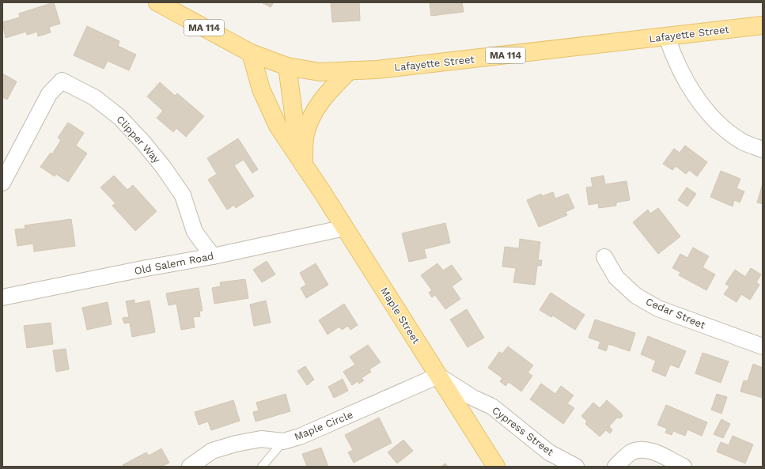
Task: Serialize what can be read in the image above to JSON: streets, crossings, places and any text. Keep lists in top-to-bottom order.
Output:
{
  "streets": {
    "main road": ["MA 114", "Lafayette Street", "Maple Street"],
    "street": [
      "Clipper Way",
      "Old Salem Road",
      "Cedar Street",
      "Maple Circle",
      "Cypress Street"
    ]
  },
  "crossings": [
    ["Lafayette Street", "Maple Street"],
    ["Clipper Way", "Old Salem Road"],
    ["Old Salem Road", "Maple Street"],
    ["Maple Street", "Maple Circle"],
    ["Maple Street", "Cypress Street"],
    ["Maple Circle", "Cypress Street"]
  ]
}
